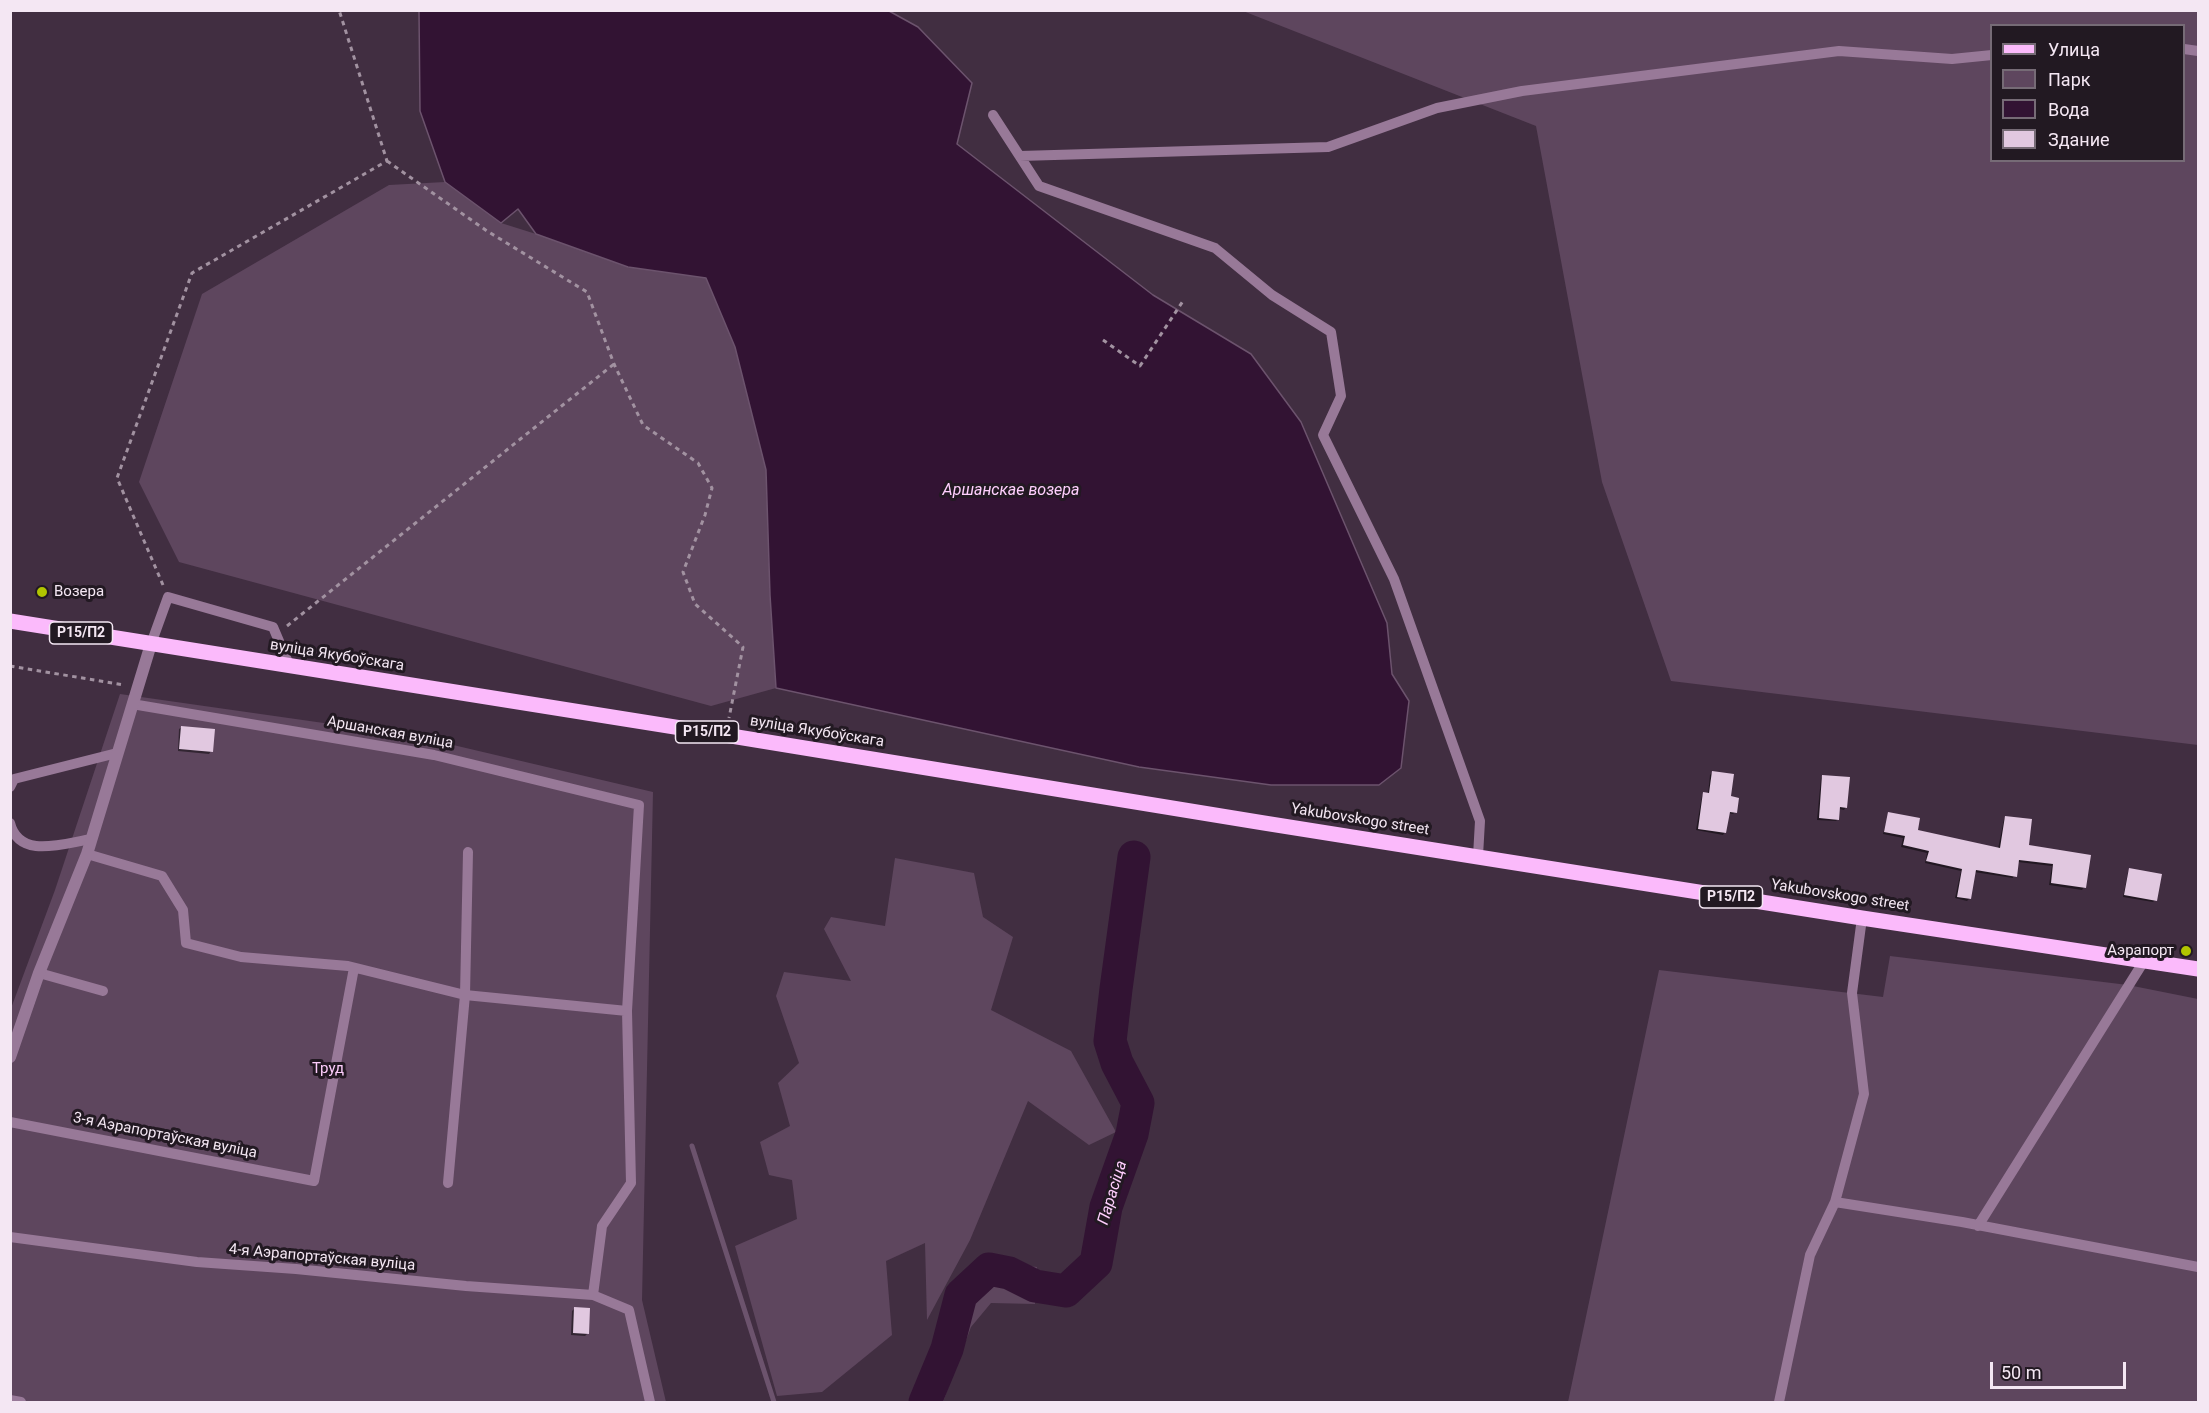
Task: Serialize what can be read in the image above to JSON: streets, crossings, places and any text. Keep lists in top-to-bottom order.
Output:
{
  "streets": {
    "main road": ["Р15/П2", "вуліца Якубоўскага", "Yakubovskogo street"],
    "lane": ["Аршанская вуліца", "3-я Аэрапортаўская вуліца", "4-я Аэрапортаўская вуліца"]
  },
  "crossings": [
    ["Р15/П2", "вуліца Якубоўскага"],
    ["вуліца Якубоўскага", "Yakubovskogo street"]
  ],
  "water": ["Аршанскае возера", "Парасіца"],
  "parks": ["Труд"],
  "places": ["Возера", "Аэрапорт"],
  "legend": [
    "Улица",
    "Парк",
    "Вода",
    "Здание"
  ],
  "scale_bar": "50 m"
}
